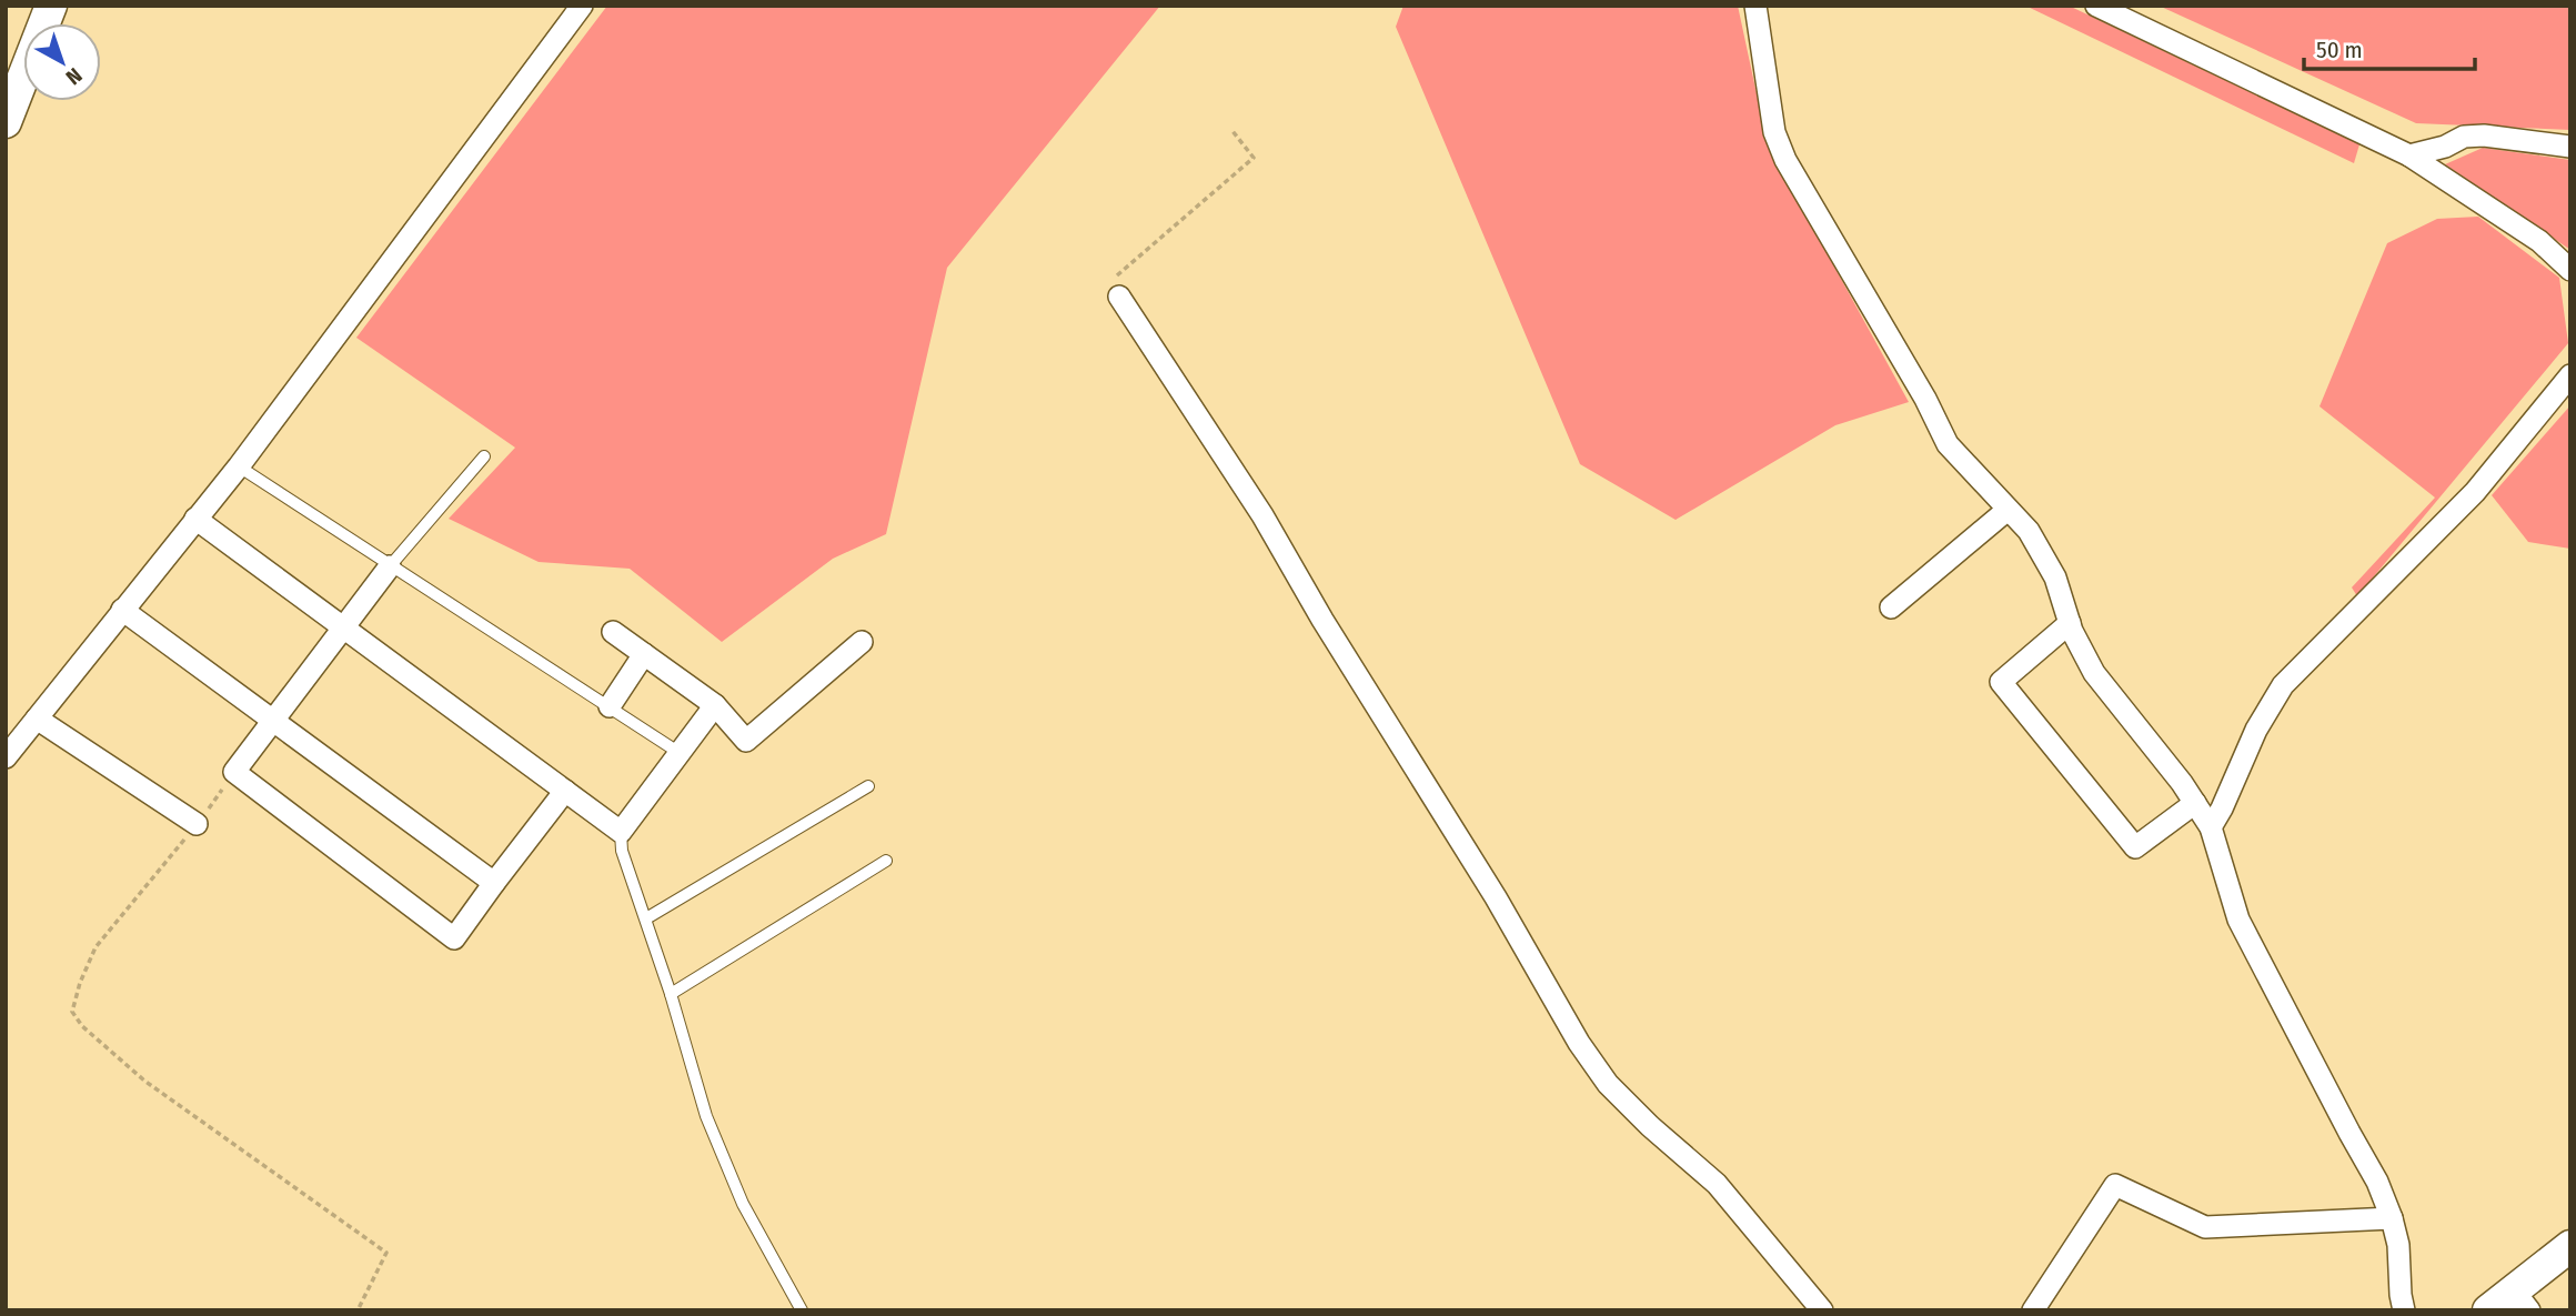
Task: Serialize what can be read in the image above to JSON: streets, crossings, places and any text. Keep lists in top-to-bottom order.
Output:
{
  "scale_bar": "50 m",
  "north": "bottom right"
}
